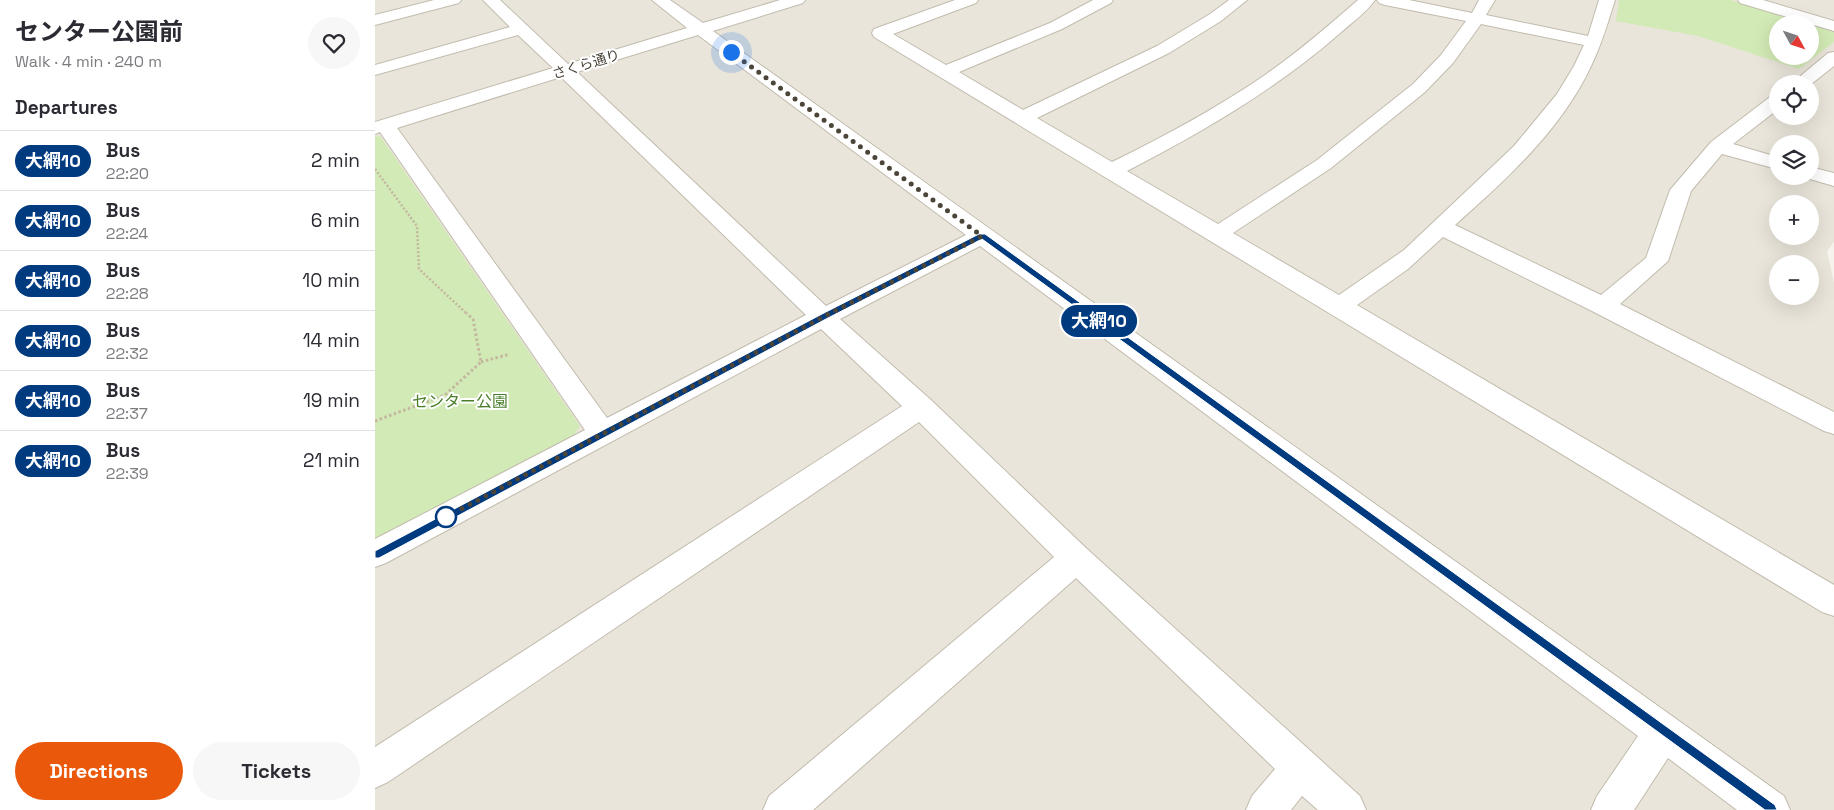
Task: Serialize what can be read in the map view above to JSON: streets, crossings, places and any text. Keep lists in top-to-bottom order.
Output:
{
  "streets": {
    "street": ["さくら通り"]
  },
  "parks": ["センター公園"],
  "lines": ["bus line 大網10"],
  "north": "bottom right",
  "page": {
    "heading": [
      ["センター公園前", "Walk · 4 min · 240 m"],
      "Departures"
    ],
    "on_map": "大網10",
    "map_buttons": ["+", "−"],
    "list": [
      {
        "mark": "大網10",
        "name": "Bus",
        "note": "22:20",
        "value": "2 min"
      },
      {
        "mark": "大網10",
        "name": "Bus",
        "note": "22:24",
        "value": "6 min"
      },
      {
        "mark": "大網10",
        "name": "Bus",
        "note": "22:28",
        "value": "10 min"
      },
      {
        "mark": "大網10",
        "name": "Bus",
        "note": "22:32",
        "value": "14 min"
      },
      {
        "mark": "大網10",
        "name": "Bus",
        "note": "22:37",
        "value": "19 min"
      },
      {
        "mark": "大網10",
        "name": "Bus",
        "note": "22:39",
        "value": "21 min"
      }
    ],
    "buttons": ["Directions", "Tickets"]
  }
}
